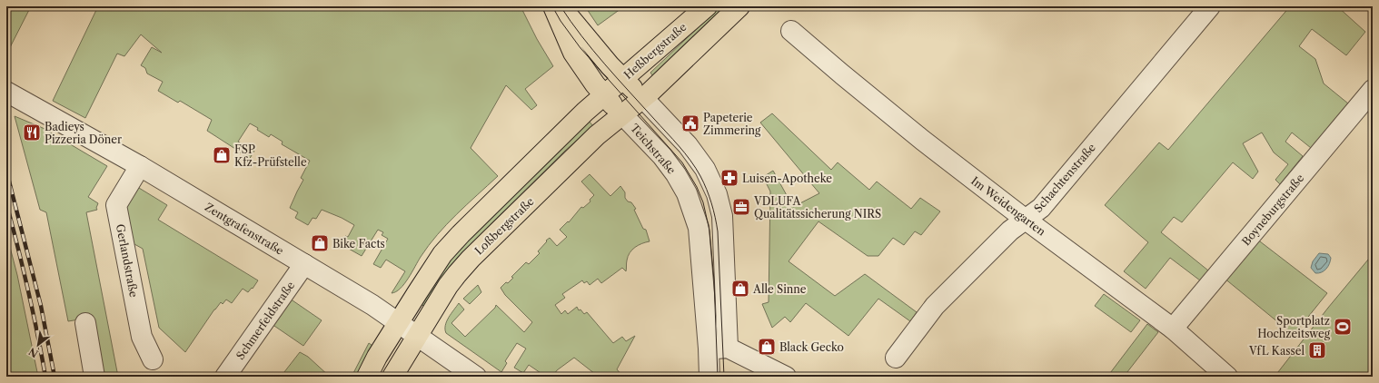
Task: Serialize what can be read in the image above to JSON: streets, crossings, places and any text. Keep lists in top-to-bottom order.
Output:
{
  "streets": {
    "main road": ["Heßbergstraße", "Teichstraße", "Loßbergstraße"],
    "street": [
      "Schachtenstraße",
      "Im Weidengarten",
      "Boyneburgstraße",
      "Zentgrafenstraße",
      "Gerlandstraße",
      "Schmerfeldstraße"
    ]
  },
  "crossings": [
    ["Heßbergstraße", "Teichstraße"],
    ["Teichstraße", "Loßbergstraße"],
    ["Schachtenstraße", "Im Weidengarten"],
    ["Im Weidengarten", "Boyneburgstraße"],
    ["Loßbergstraße", "Zentgrafenstraße"],
    ["Zentgrafenstraße", "Gerlandstraße"],
    ["Zentgrafenstraße", "Schmerfeldstraße"]
  ],
  "places": {
    "public building": ["Papeterie Zimmering"],
    "restaurant": ["Badieys Pizzeria Döner"],
    "shop": [
      "FSP Kfz-Prüfstelle",
      "Bike Facts",
      "Alle Sinne",
      "Black Gecko"
    ],
    "pharmacy": ["Luisen-Apotheke"],
    "office": ["VDLUFA Qualitätssicherung NIRS"],
    "sports": ["Sportplatz Hochzeitsweg"],
    "building": ["VfL Kassel"]
  },
  "north": "bottom left"
}
